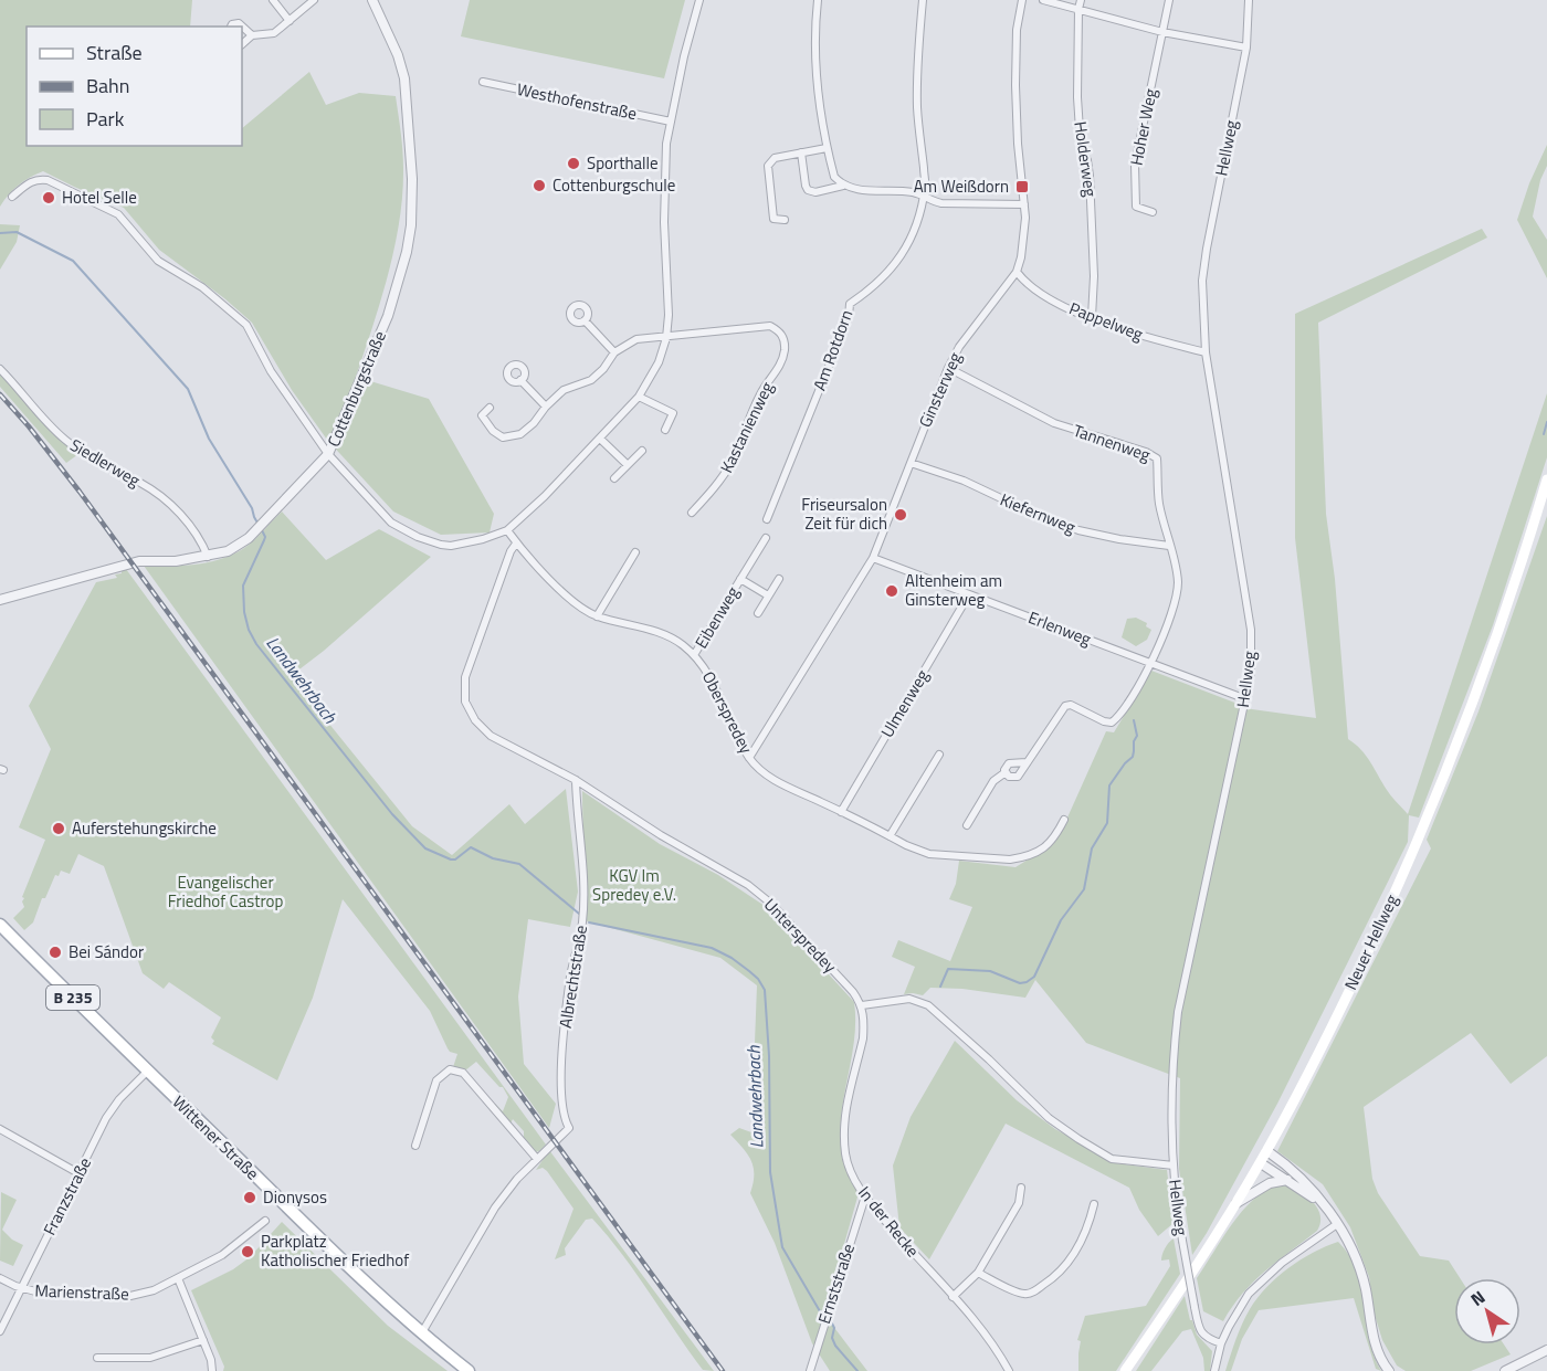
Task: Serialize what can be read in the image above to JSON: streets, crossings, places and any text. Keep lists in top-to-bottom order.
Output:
{
  "streets": {
    "main road": ["Neuer Hellweg", "B 235", "Wittener Straße"],
    "street": [
      "Westhofenstraße",
      "Hoher Weg",
      "Hellweg",
      "Holderweg",
      "Pappelweg",
      "Am Rotdorn",
      "Cottenburgstraße",
      "Ginsterweg",
      "Kastanienweg",
      "Tannenweg",
      "Siedlerweg",
      "Kiefernweg",
      "Eibenweg",
      "Erlenweg",
      "Ulmenweg",
      "Oberspredey",
      "Unterspredey",
      "Albrechtstraße",
      "Franzstraße",
      "In der Recke",
      "Ernststraße",
      "Marienstraße"
    ]
  },
  "crossings": [
    ["Hellweg", "Pappelweg"],
    ["Hellweg", "Erlenweg"],
    ["Holderweg", "Pappelweg"],
    ["Pappelweg", "Ginsterweg"],
    ["Cottenburgstraße", "Siedlerweg"],
    ["Ginsterweg", "Tannenweg"],
    ["Ginsterweg", "Kiefernweg"],
    ["Ginsterweg", "Erlenweg"],
    ["Ginsterweg", "Oberspredey"],
    ["Tannenweg", "Kiefernweg"],
    ["Tannenweg", "Erlenweg"],
    ["Eibenweg", "Oberspredey"],
    ["Erlenweg", "Ulmenweg"],
    ["Ulmenweg", "Oberspredey"],
    ["Oberspredey", "Unterspredey"],
    ["Unterspredey", "Albrechtstraße"],
    ["Unterspredey", "In der Recke"],
    ["Albrechtstraße", "Wittener Straße"],
    ["Wittener Straße", "Franzstraße"],
    ["Franzstraße", "Marienstraße"],
    ["In der Recke", "Ernststraße"]
  ],
  "water": ["Landwehrbach"],
  "parks": ["KGV Im Spredey e.V.", "Evangelischer Friedhof Castrop"],
  "places": {
    "other": [
      "Sporthalle",
      "Cottenburgschule",
      "Hotel Selle",
      "Friseursalon Zeit für dich",
      "Altenheim am Ginsterweg",
      "Auferstehungskirche",
      "Bei Sándor",
      "Dionysos",
      "Parkplatz Katholischer Friedhof"
    ],
    "transit": ["Am Weißdorn"]
  },
  "legend": ["Straße", "Bahn", "Park"],
  "north": "top left"
}
